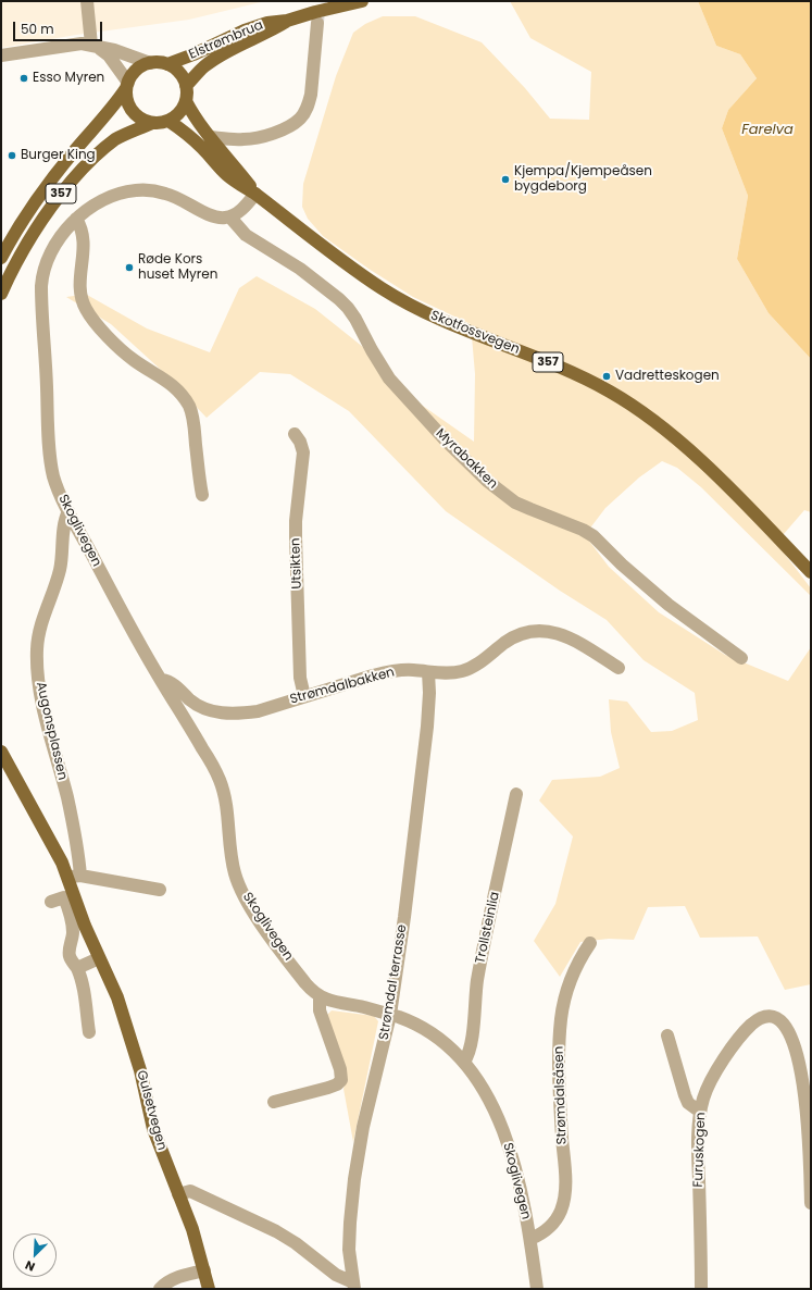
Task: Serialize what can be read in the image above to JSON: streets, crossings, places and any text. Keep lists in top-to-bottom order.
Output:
{
  "streets": {
    "main road": [
      "Elstrømbrua",
      "357",
      "Skotfossvegen",
      "Gulsetvegen"
    ],
    "street": [
      "Myrabakken",
      "Skoglivegen",
      "Utsikten",
      "Strømdalbakken",
      "Augonsplassen",
      "Trollsteinlia",
      "Strømdal terrasse",
      "Strømdalsåsen",
      "Furuskogen"
    ]
  },
  "crossings": [
    ["Elstrømbrua", "357"],
    ["Elstrømbrua", "Skotfossvegen"],
    ["357", "Skotfossvegen"],
    ["Myrabakken", "Skoglivegen"],
    ["Skoglivegen", "Strømdalbakken"],
    ["Skoglivegen", "Augonsplassen"],
    ["Skoglivegen", "Trollsteinlia"],
    ["Skoglivegen", "Strømdal terrasse"],
    ["Skoglivegen", "Strømdalsåsen"],
    ["Utsikten", "Strømdalbakken"],
    ["Strømdalbakken", "Strømdal terrasse"],
    ["Augonsplassen", "Gulsetvegen"]
  ],
  "water": ["Farelva"],
  "places": [
    "Esso Myren",
    "Burger King",
    "Kjempa/Kjempeåsen bygdeborg",
    "Røde Kors huset Myren",
    "Vadretteskogen"
  ],
  "scale_bar": "50 m",
  "north": "bottom left"
}
